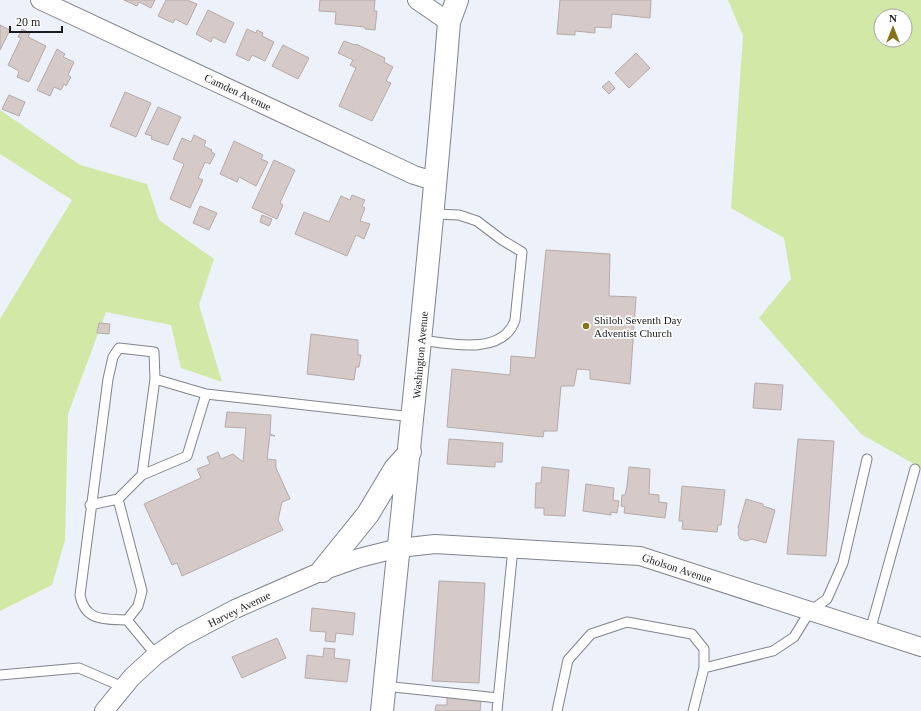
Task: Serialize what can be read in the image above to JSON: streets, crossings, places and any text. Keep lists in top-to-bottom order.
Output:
{
  "streets": {
    "street": [
      "Camden Avenue",
      "Washington Avenue",
      "Gholson Avenue",
      "Harvey Avenue"
    ]
  },
  "crossings": [
    ["Camden Avenue", "Washington Avenue"],
    ["Washington Avenue", "Gholson Avenue"],
    ["Washington Avenue", "Harvey Avenue"],
    ["Gholson Avenue", "Harvey Avenue"]
  ],
  "places": ["Shiloh Seventh Day Adventist Church"],
  "scale_bar": "20 m",
  "north": "top"
}
